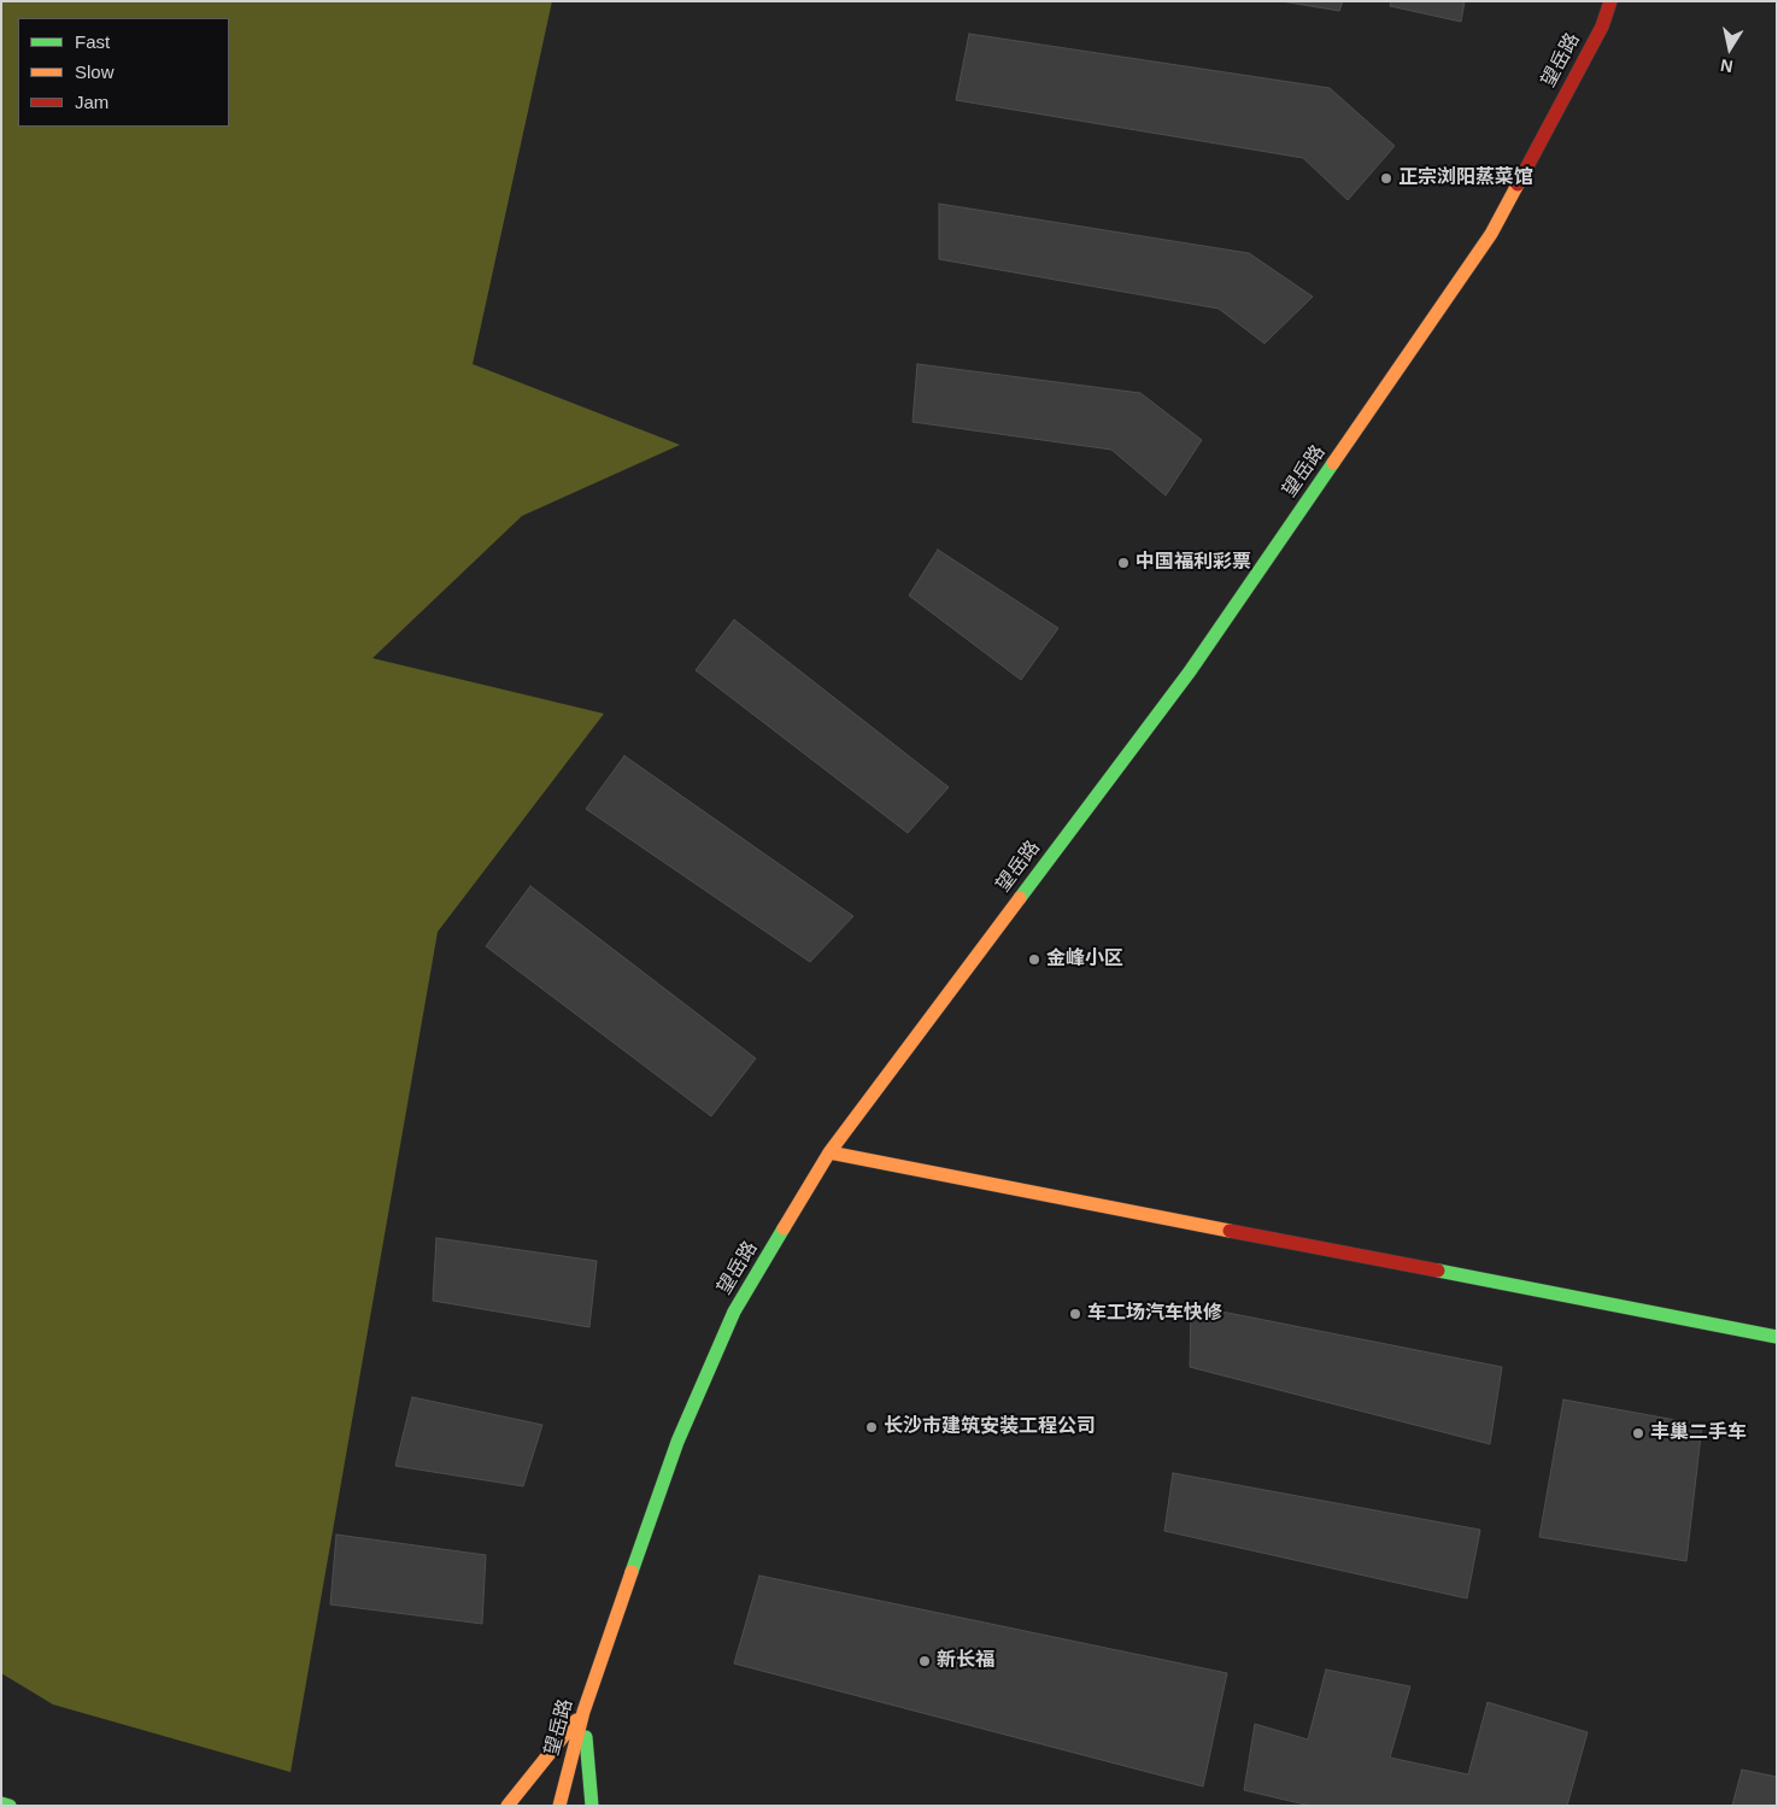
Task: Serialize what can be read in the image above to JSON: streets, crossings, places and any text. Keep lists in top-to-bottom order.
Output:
{
  "streets": {
    "street": ["望岳路"]
  },
  "places": [
    "正宗浏阳蒸菜馆",
    "中国福利彩票",
    "金峰小区",
    "车工场汽车快修",
    "长沙市建筑安装工程公司",
    "丰巢二手车",
    "新长福"
  ],
  "legend": ["Fast", "Slow", "Jam"],
  "north": "bottom"
}
